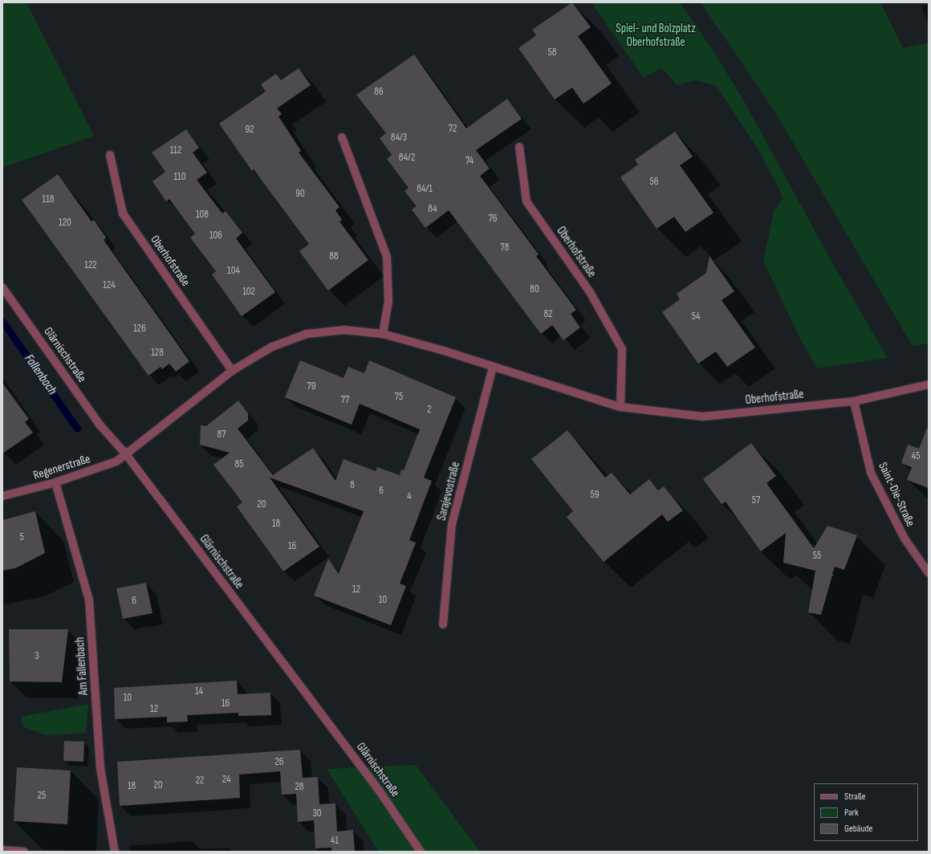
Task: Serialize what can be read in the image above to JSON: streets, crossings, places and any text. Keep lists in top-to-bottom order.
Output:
{
  "streets": {
    "street": [
      "Oberhofstraße",
      "Glärnischstraße",
      "Regenerstraße",
      "Sarajevostraße",
      "Saint-Die-Straße",
      "Am Fallenbach"
    ]
  },
  "crossings": [
    ["Oberhofstraße", "Glärnischstraße"],
    ["Oberhofstraße", "Regenerstraße"],
    ["Oberhofstraße", "Sarajevostraße"],
    ["Oberhofstraße", "Saint-Die-Straße"],
    ["Glärnischstraße", "Regenerstraße"],
    ["Regenerstraße", "Am Fallenbach"]
  ],
  "water": ["Fallenbach"],
  "parks": ["Spiel- und Bolzplatz Oberhofstraße"],
  "house_numbers": [
    "58",
    "86",
    "72",
    "92",
    "84/3",
    "112",
    "84/2",
    "74",
    "110",
    "56",
    "84/1",
    "90",
    "118",
    "84",
    "108",
    "76",
    "120",
    "106",
    "78",
    "88",
    "122",
    "104",
    "124",
    "80",
    "102",
    "82",
    "54",
    "126",
    "128",
    "79",
    "75",
    "77",
    "2",
    "87",
    "45",
    "85",
    "8",
    "6",
    "59",
    "4",
    "57",
    "20",
    "18",
    "5",
    "16",
    "55",
    "12",
    "10",
    "6",
    "3",
    "14",
    "10",
    "16",
    "12",
    "26",
    "24",
    "22",
    "20",
    "18",
    "28",
    "25",
    "30",
    "41"
  ],
  "legend": ["Straße", "Park", "Gebäude"]
}
